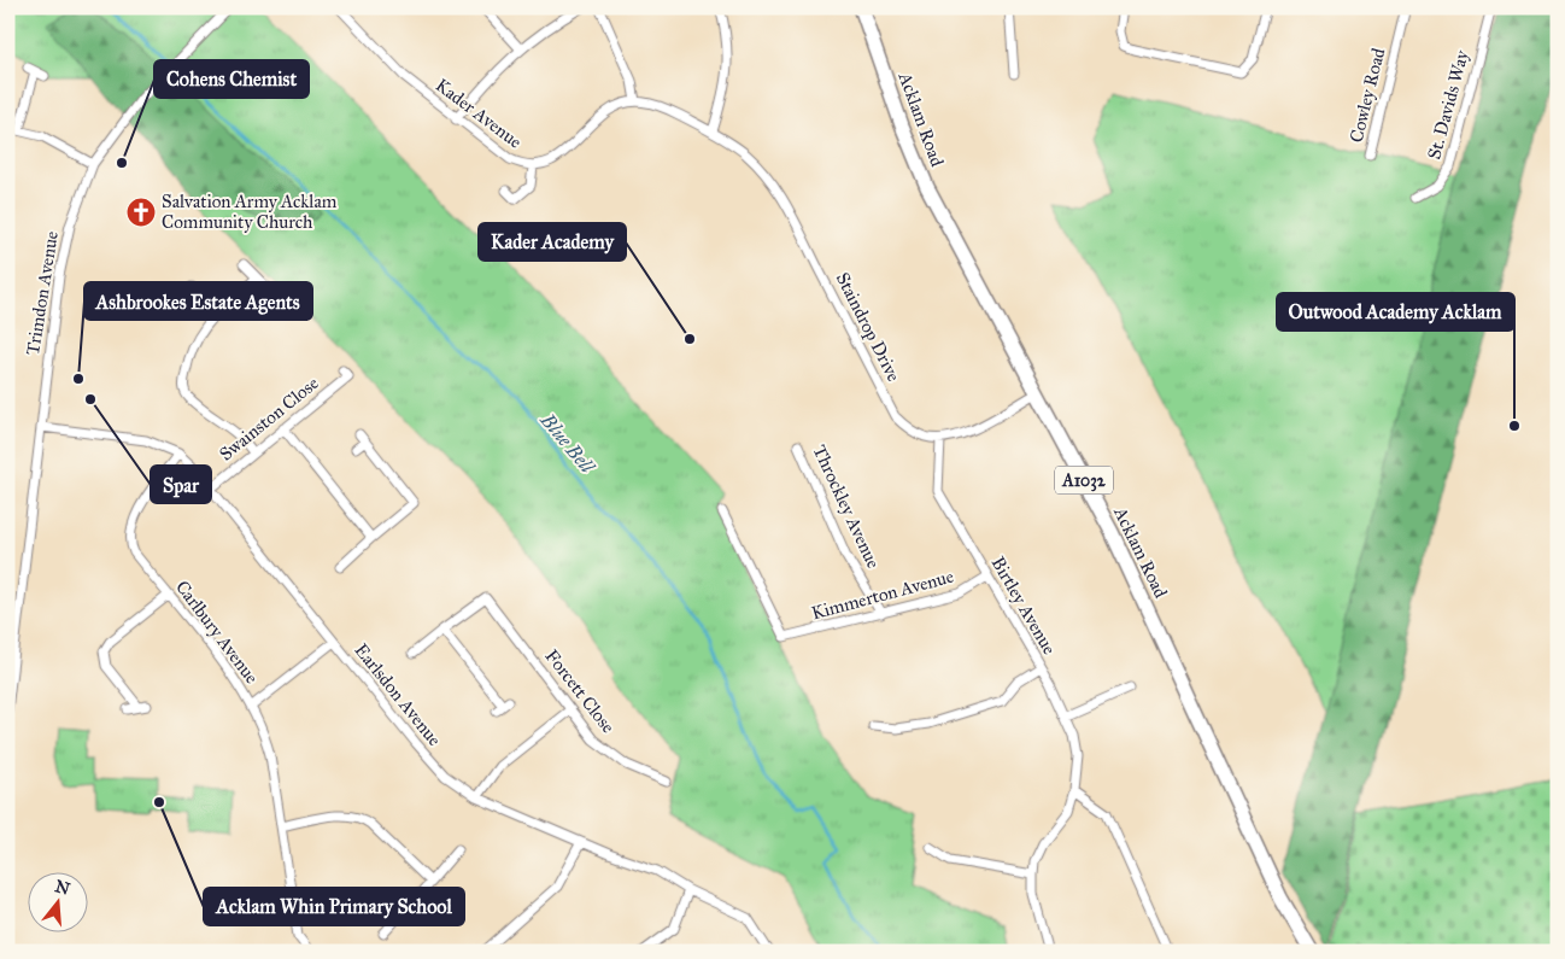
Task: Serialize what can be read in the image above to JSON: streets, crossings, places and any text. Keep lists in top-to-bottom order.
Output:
{
  "streets": {
    "main road": ["Acklam Road", "A1032"],
    "street": [
      "Cowley Road",
      "St. Davids Way",
      "Kader Avenue",
      "Trimdon Avenue",
      "Staindrop Drive",
      "Swainston Close",
      "Throckley Avenue",
      "Kimmerton Avenue",
      "Birtley Avenue",
      "Carlbury Avenue",
      "Forcett Close",
      "Earlsdon Avenue"
    ]
  },
  "crossings": [
    ["Trimdon Avenue", "Earlsdon Avenue"],
    ["Staindrop Drive", "Birtley Avenue"],
    ["Swainston Close", "Earlsdon Avenue"],
    ["Throckley Avenue", "Kimmerton Avenue"],
    ["Kimmerton Avenue", "Birtley Avenue"],
    ["Carlbury Avenue", "Earlsdon Avenue"]
  ],
  "water": ["Blue Bell"],
  "places": {
    "other": [
      "Cohens Chemist",
      "Kader Academy",
      "Ashbrookes Estate Agents",
      "Spar",
      "Outwood Academy Acklam",
      "Acklam Whin Primary School"
    ],
    "church": ["Salvation Army Acklam Community Church"]
  },
  "north": "top"
}
